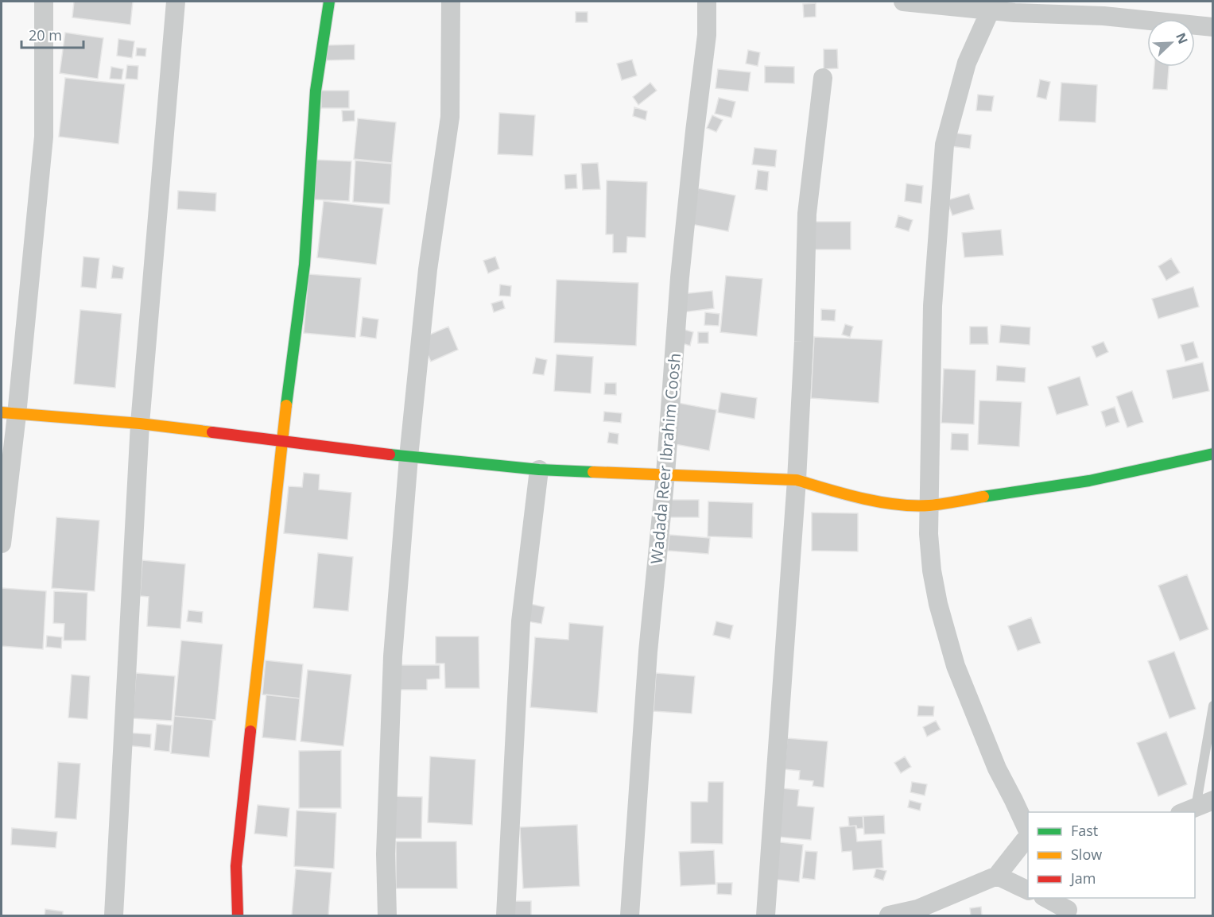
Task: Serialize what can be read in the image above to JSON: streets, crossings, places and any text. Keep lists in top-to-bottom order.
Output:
{
  "streets": {
    "street": ["Wadada Reer Ibrahim Coosh"]
  },
  "legend": ["Fast", "Slow", "Jam"],
  "scale_bar": "20 m",
  "north": "top right"
}
